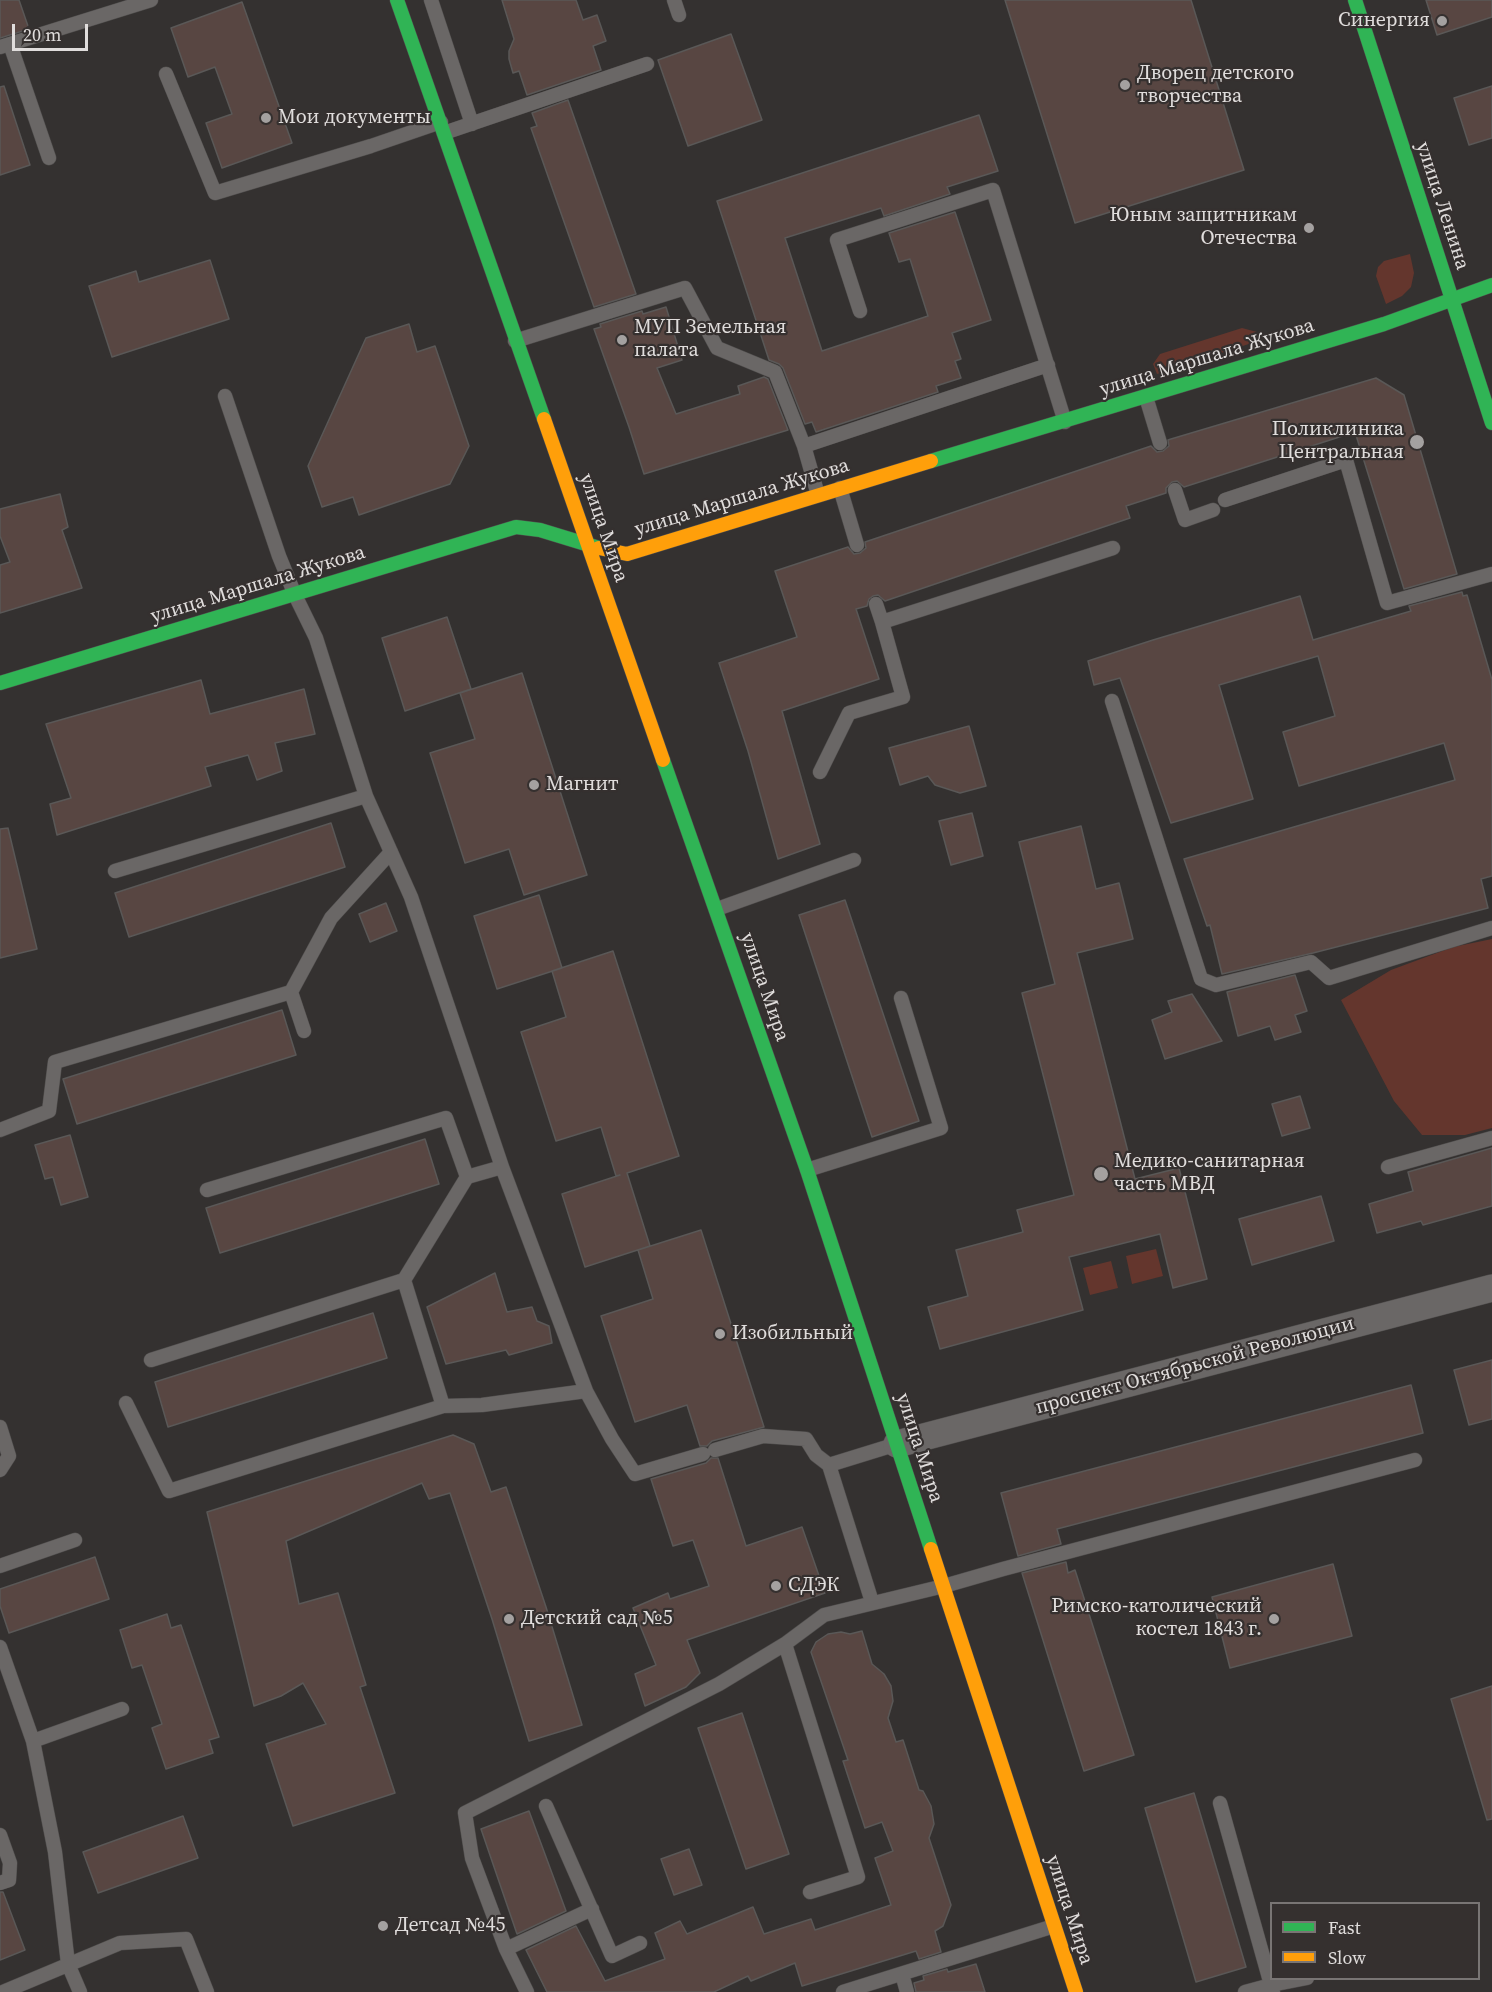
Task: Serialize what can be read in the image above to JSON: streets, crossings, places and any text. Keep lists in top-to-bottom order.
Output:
{
  "streets": {
    "main road": ["улица Ленина", "улица Маршала Жукова", "улица Мира"],
    "street": ["проспект Октябрьской Революции"]
  },
  "crossings": [
    ["улица Ленина", "улица Маршала Жукова"],
    ["улица Маршала Жукова", "улица Мира"],
    ["улица Мира", "проспект Октябрьской Революции"]
  ],
  "places": [
    "Синергия",
    "Дворец детского творчества",
    "Мои документы",
    "Юным защитникам Отечества",
    "МУП Земельная палата",
    "Поликлиника Центральная",
    "Магнит",
    "Медико-санитарная часть МВД",
    "Изобильный",
    "СДЭК",
    "Детский сад №5",
    "Римско-католический костел 1843 г.",
    "Детсад №45"
  ],
  "legend": ["Fast", "Slow"],
  "scale_bar": "20 m"
}
